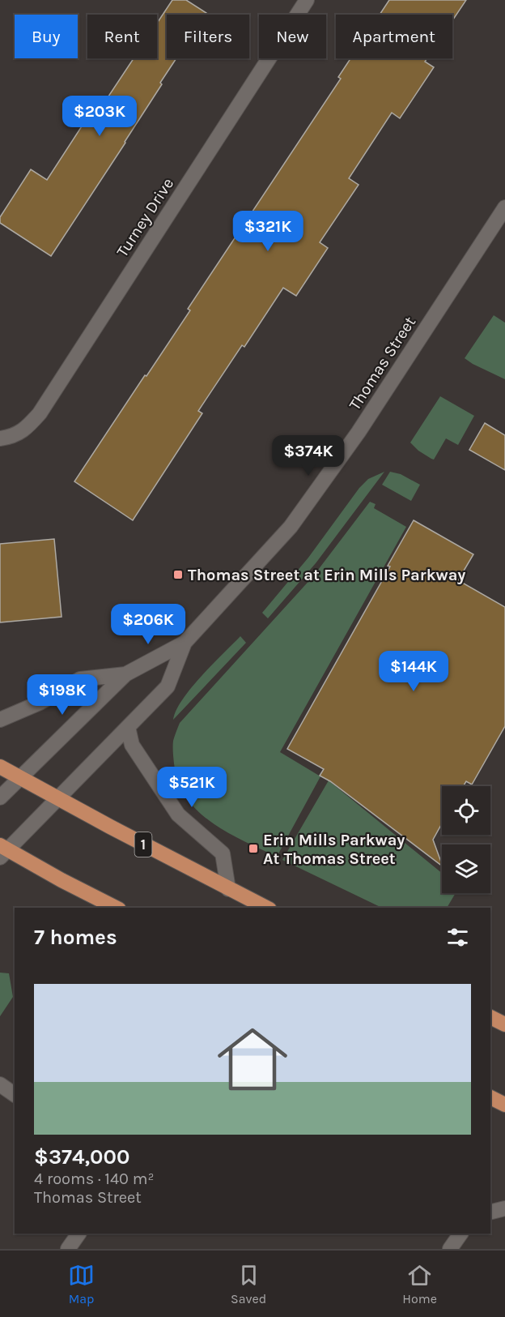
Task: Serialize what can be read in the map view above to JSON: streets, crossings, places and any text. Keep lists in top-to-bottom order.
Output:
{
  "streets": {
    "main road": ["1"],
    "street": ["Turney Drive", "Thomas Street"]
  },
  "crossings": [
    ["Thomas Street", "1"]
  ],
  "places": {
    "transit": ["Thomas Street at Erin Mills Parkway", "Erin Mills Parkway At Thomas Street"]
  },
  "page": {
    "chip": [
      "Buy",
      "Rent",
      "Filters",
      "New",
      "Apartment"
    ],
    "price": [
      "$203K",
      "$321K",
      "$374K",
      "$206K",
      "$144K",
      "$198K",
      "$521K"
    ],
    "heading": "7 homes",
    "list": [
      {
        "name": "$374,000",
        "note": "4 rooms · 140 m² · Thomas Street"
      }
    ],
    "tabs": ["Map", "Saved", "Home"]
  }
}
